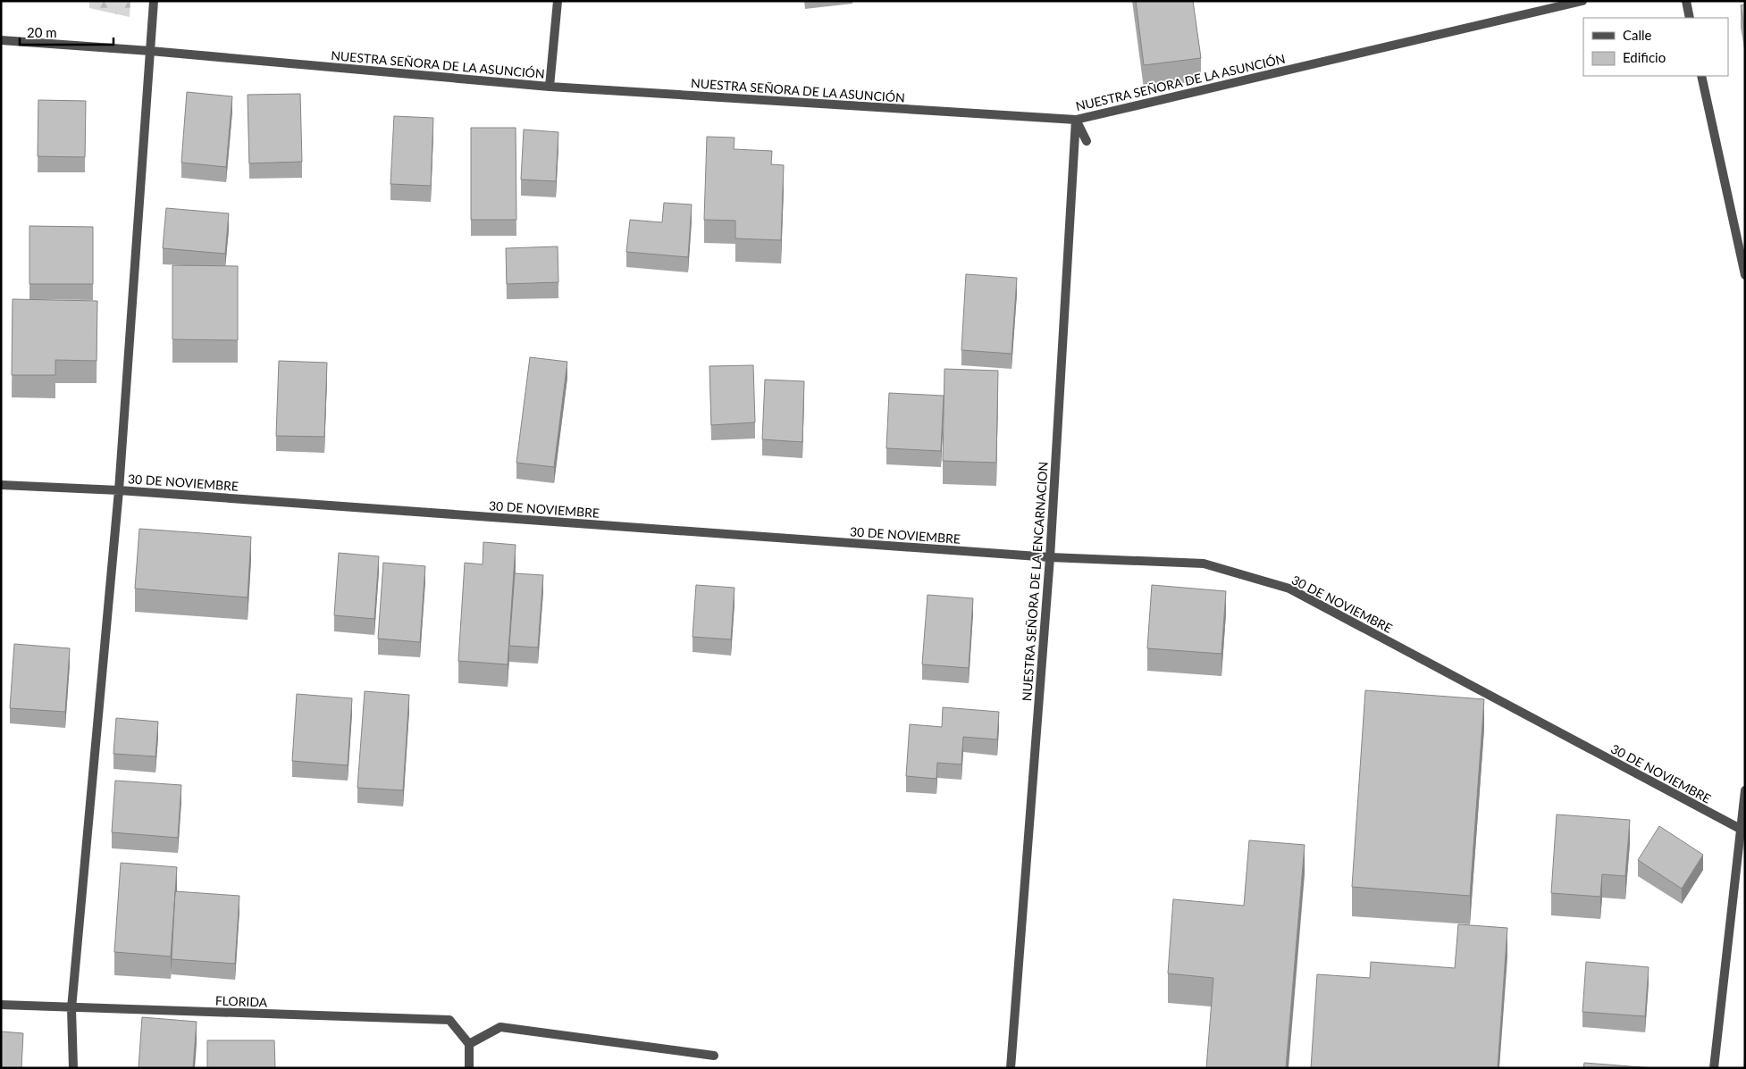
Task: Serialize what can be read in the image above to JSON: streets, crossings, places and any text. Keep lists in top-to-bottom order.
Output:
{
  "streets": {
    "street": [
      "NUESTRA SEÑORA DE LA ASUNCIÓN",
      "30 DE NOVIEMBRE",
      "NUESTRA SEÑORA DE LA ENCARNACION",
      "FLORIDA"
    ]
  },
  "crossings": [
    ["NUESTRA SEÑORA DE LA ASUNCIÓN", "NUESTRA SEÑORA DE LA ENCARNACION"],
    ["30 DE NOVIEMBRE", "NUESTRA SEÑORA DE LA ENCARNACION"]
  ],
  "legend": ["Calle", "Edificio"],
  "scale_bar": "20 m"
}
